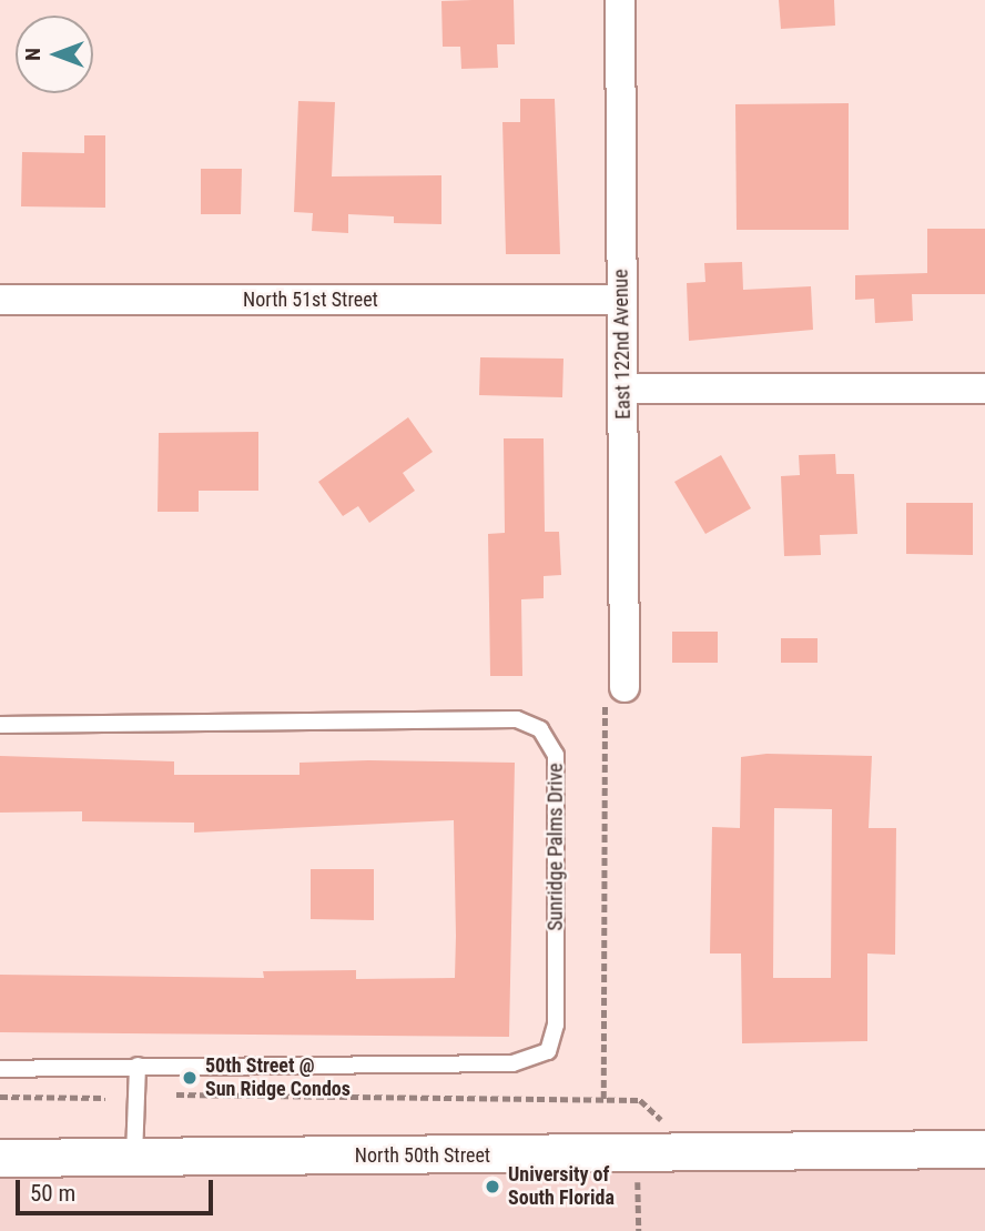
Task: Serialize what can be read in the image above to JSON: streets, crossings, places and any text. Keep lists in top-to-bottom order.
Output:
{
  "streets": {
    "street": ["North 51st Street", "East 122nd Avenue", "North 50th Street"],
    "lane": ["Sunridge Palms Drive"]
  },
  "crossings": [
    ["North 51st Street", "East 122nd Avenue"]
  ],
  "places": ["50th Street @ Sun Ridge Condos", "University of South Florida"],
  "scale_bar": "50 m",
  "north": "left"
}
